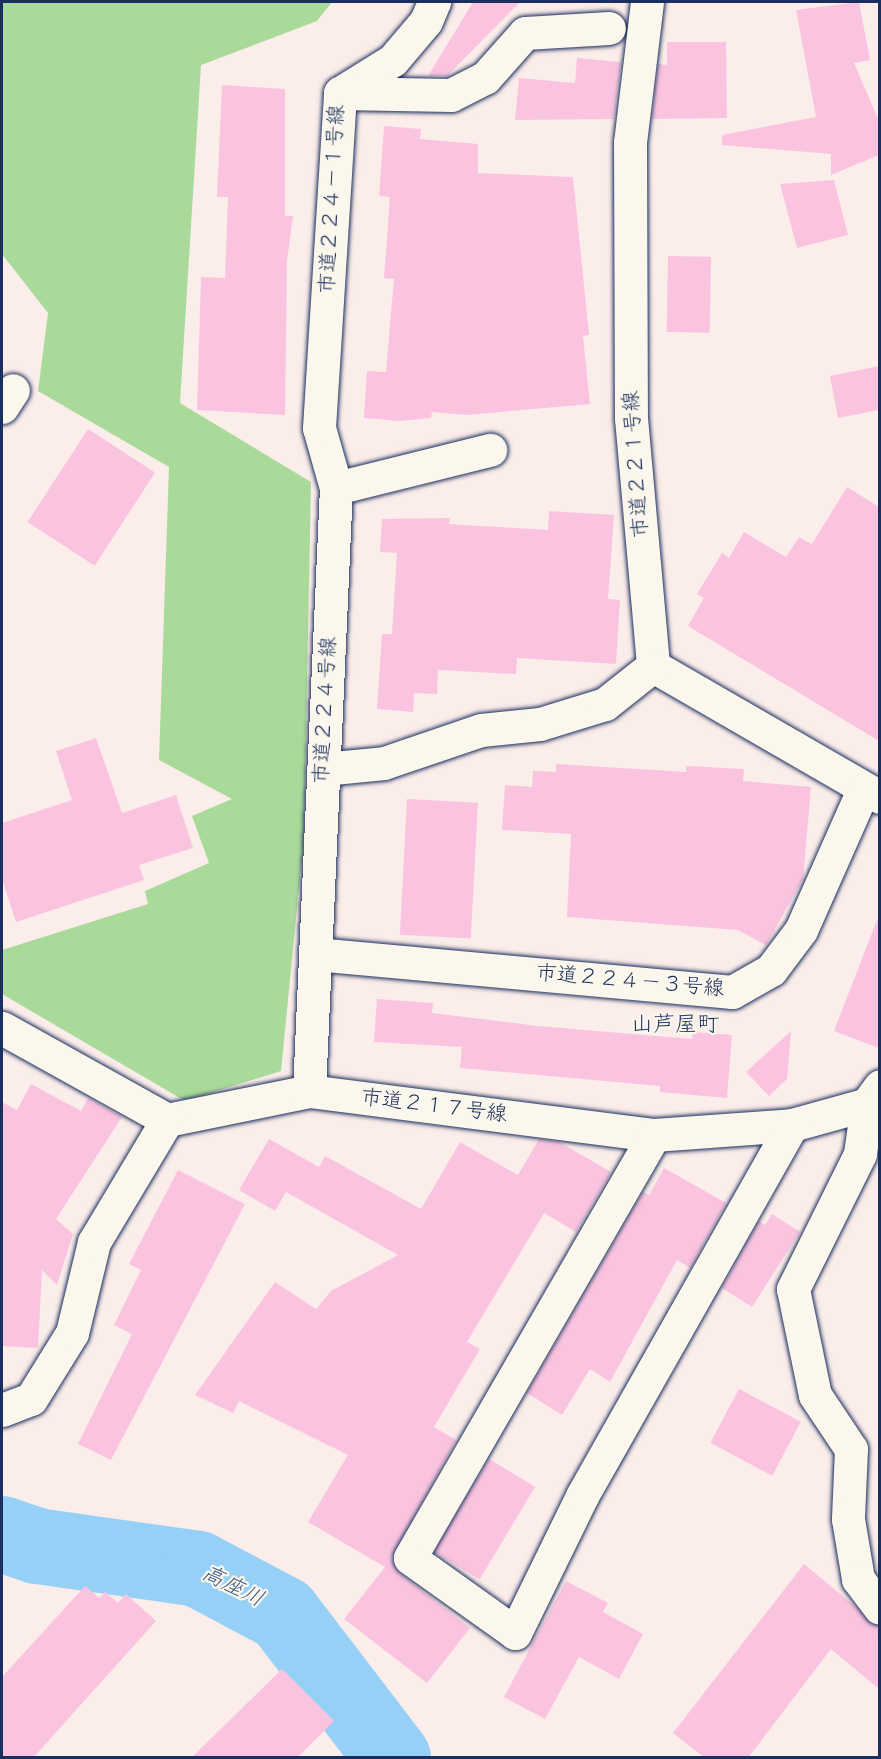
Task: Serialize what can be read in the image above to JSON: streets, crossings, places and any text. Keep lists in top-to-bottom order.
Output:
{
  "streets": {
    "street": [
      "市道２２４－１号線",
      "市道２２１号線",
      "市道２２４号線",
      "市道２２４－３号線",
      "市道２１７号線"
    ]
  },
  "crossings": [
    ["市道２２４－１号線", "市道２２４号線"],
    ["市道２２４号線", "市道２２４－３号線"],
    ["市道２２４号線", "市道２１７号線"]
  ],
  "districts": ["山芦屋町"],
  "water": ["高座川"]
}
